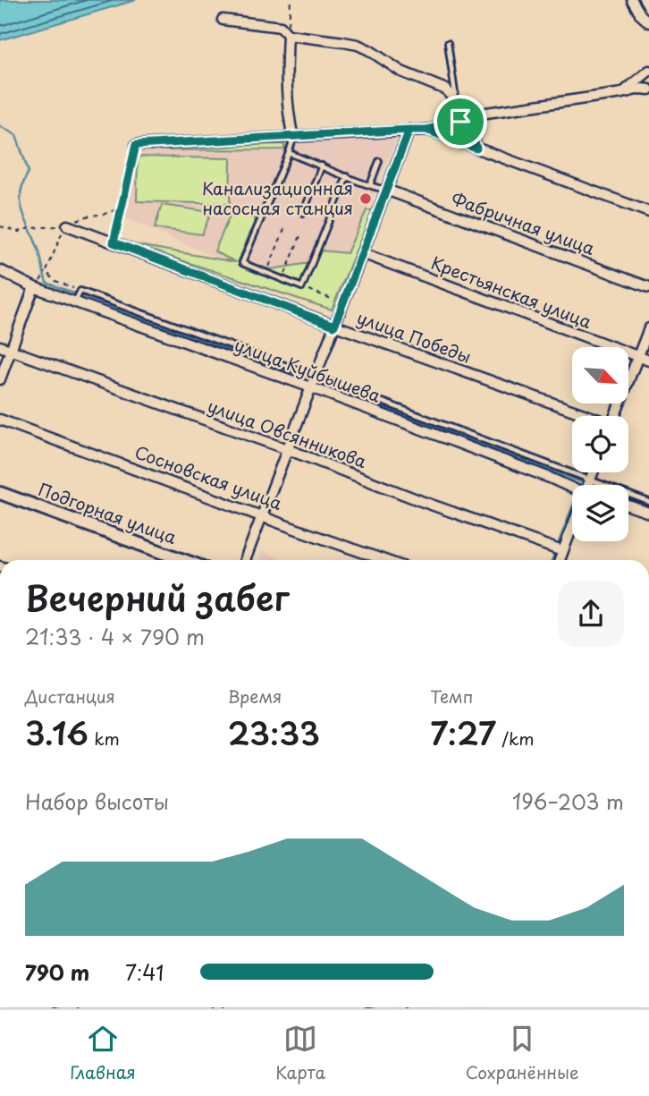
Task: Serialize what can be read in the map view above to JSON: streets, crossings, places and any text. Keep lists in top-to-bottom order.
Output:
{
  "streets": {
    "street": [
      "Фабричная улица",
      "Крестьянская улица",
      "улица Победы",
      "улица Куйбышева",
      "улица Овсянникова",
      "Сосновская улица",
      "Подгорная улица"
    ]
  },
  "places": ["Канализационная насосная станция"],
  "north": "bottom right",
  "page": {
    "heading": ["Вечерний забег", "21:33 · 4 × 790 m"],
    "stats": [
      ["Дистанция", "3.16 km"],
      ["Время", "23:33"],
      ["Темп", "7:27 /km"]
    ],
    "chart": ["Набор высоты", "196–203 m"],
    "list": [
      {
        "name": "790 m",
        "note": "7:41"
      }
    ],
    "tabs": ["Главная", "Карта", "Сохранённые"]
  }
}
